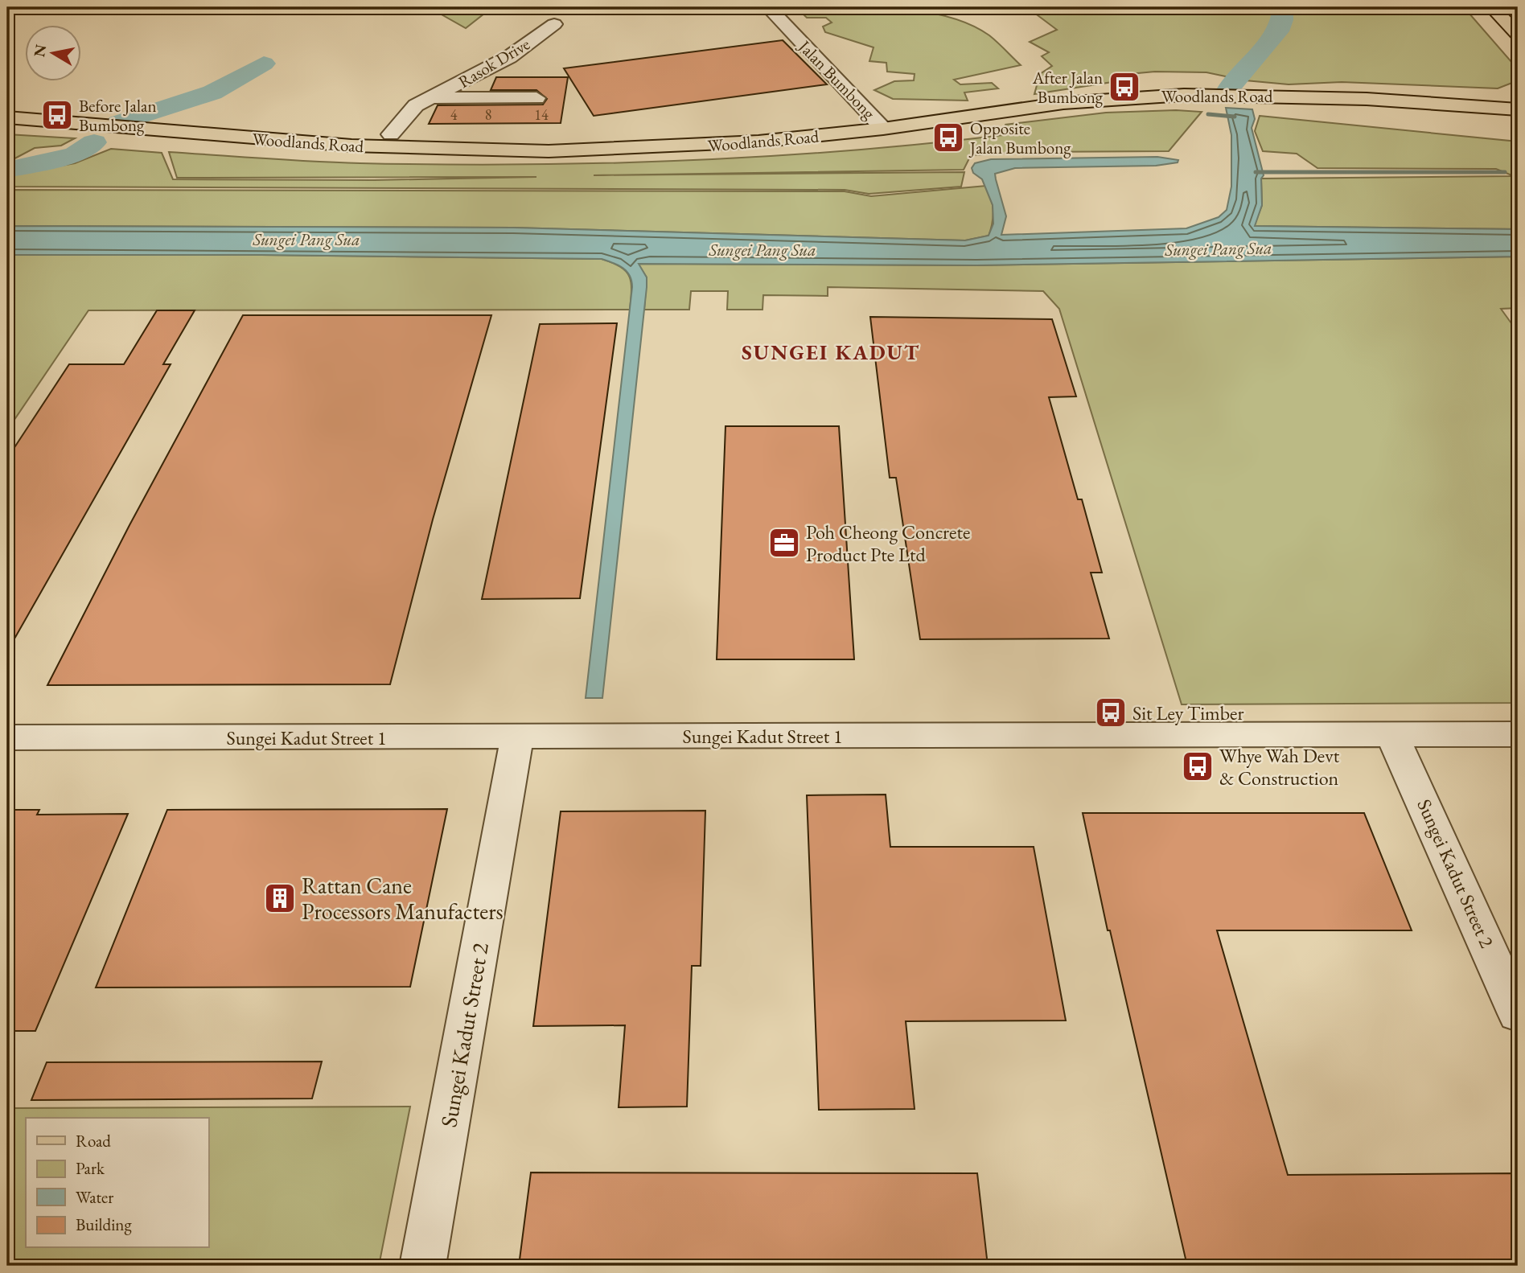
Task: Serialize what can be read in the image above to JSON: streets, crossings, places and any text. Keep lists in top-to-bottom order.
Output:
{
  "streets": {
    "main road": ["Woodlands Road"],
    "street": [
      "Rasok Drive",
      "Jalan Bumbong",
      "Sungei Kadut Street 1",
      "Sungei Kadut Street 2"
    ]
  },
  "crossings": [
    ["Jalan Bumbong", "Woodlands Road"],
    ["Sungei Kadut Street 1", "Sungei Kadut Street 2"]
  ],
  "districts": ["SUNGEI KADUT"],
  "water": ["Sungei Pang Sua"],
  "places": {
    "bus stop": [
      "After Jalan Bumbong",
      "Before Jalan Bumbong",
      "Opposite Jalan Bumbong",
      "Sit Ley Timber",
      "Whye Wah Devt & Construction"
    ],
    "office": ["Poh Cheong Concrete Product Pte Ltd"],
    "building": ["Rattan Cane Processors Manufacters"]
  },
  "house_numbers": ["4", "8", "14"],
  "legend": [
    "Road",
    "Park",
    "Water",
    "Building"
  ],
  "north": "left"
}
